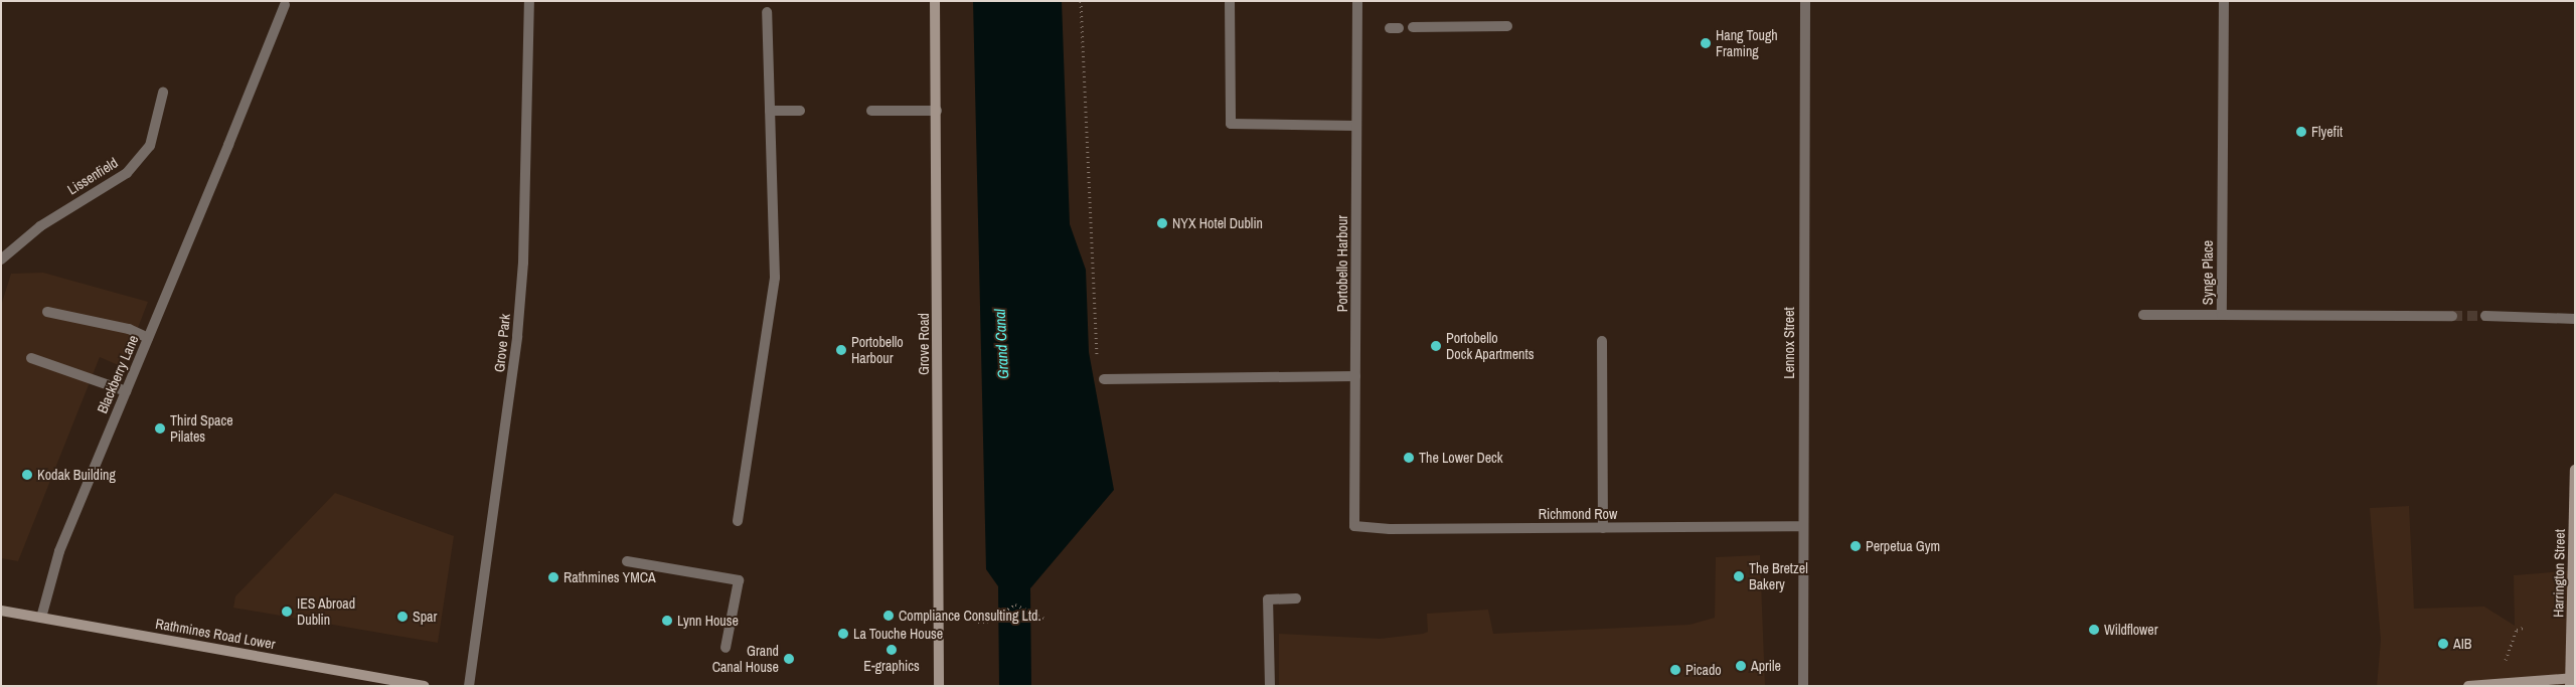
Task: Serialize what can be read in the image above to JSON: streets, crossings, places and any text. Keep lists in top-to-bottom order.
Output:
{
  "streets": {
    "main road": ["Grove Road", "Harrington Street", "Rathmines Road Lower"],
    "street": [
      "Lissenfield",
      "Portobello Harbour",
      "Synge Place",
      "Grove Park",
      "Lennox Street",
      "Blackberry Lane",
      "Richmond Row"
    ]
  },
  "crossings": [
    ["Portobello Harbour", "Richmond Row"],
    ["Lennox Street", "Richmond Row"],
    ["Blackberry Lane", "Rathmines Road Lower"]
  ],
  "water": ["Grand Canal"],
  "places": [
    "Hang Tough Framing",
    "Flyefit",
    "NYX Hotel Dublin",
    "Portobello Dock Apartments",
    "Portobello Harbour",
    "Third Space Pilates",
    "The Lower Deck",
    "Kodak Building",
    "Perpetua Gym",
    "The Bretzel Bakery",
    "Rathmines YMCA",
    "IES Abroad Dublin",
    "Compliance Consulting Ltd.",
    "Spar",
    "Lynn House",
    "Wildflower",
    "La Touche House",
    "AIB",
    "E-graphics",
    "Grand Canal House",
    "Aprile",
    "Picado"
  ]
}
